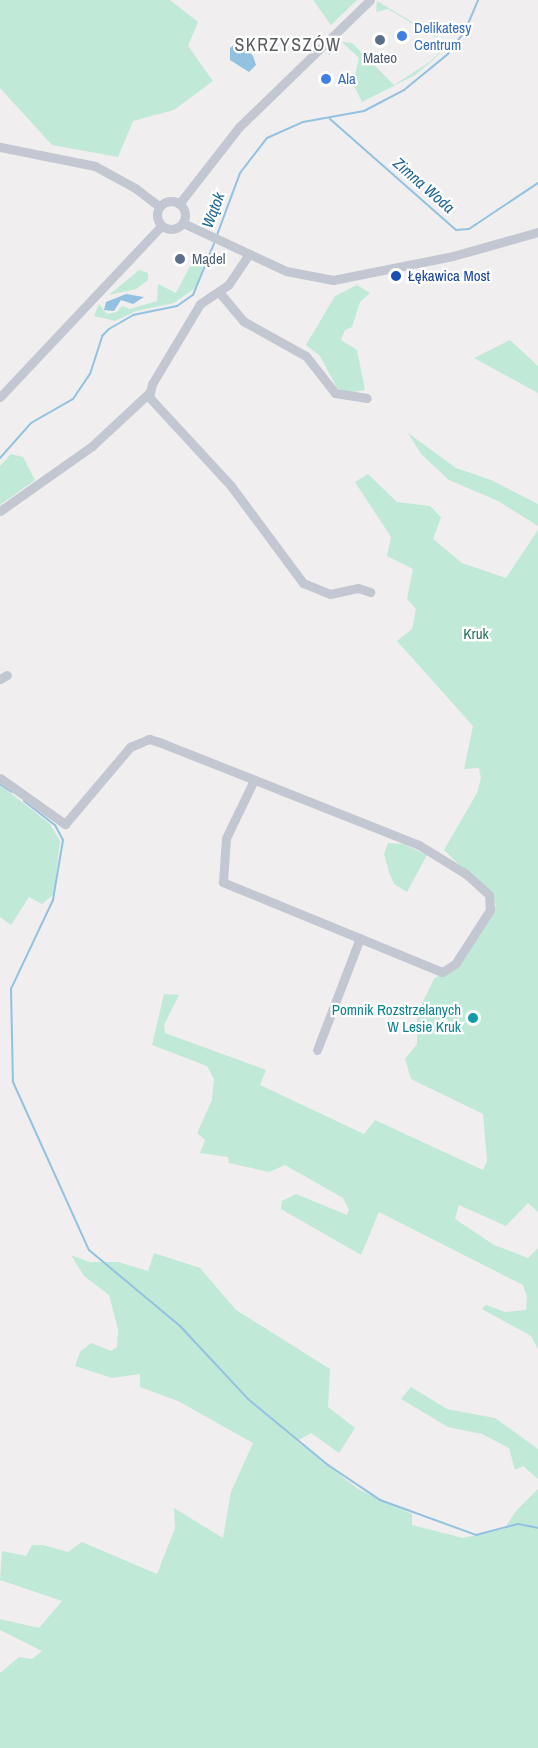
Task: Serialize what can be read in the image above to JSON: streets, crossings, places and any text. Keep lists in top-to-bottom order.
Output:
{
  "districts": ["SKRZYSZÓW"],
  "water": ["Zimna Woda", "Wątok"],
  "parks": ["Kruk"],
  "places": [
    "Delikatesy Centrum",
    "Mateo",
    "Ala",
    "Mądel",
    "Łękawica Most",
    "Pomnik Rozstrzelanych W Lesie Kruk"
  ]
}
